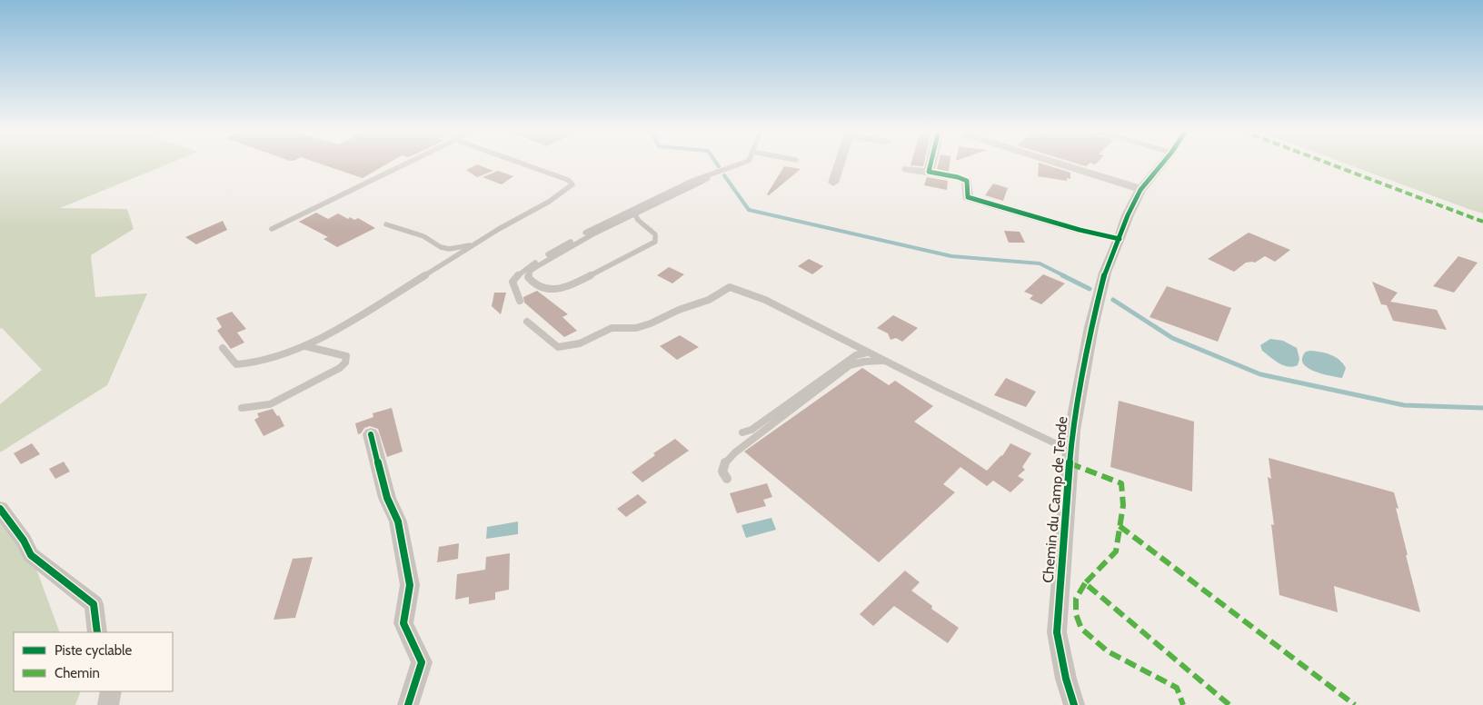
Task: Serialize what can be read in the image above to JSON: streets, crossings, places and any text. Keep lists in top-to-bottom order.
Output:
{
  "streets": {
    "street": ["Chemin du Camp de Tende"]
  },
  "legend": ["Piste cyclable", "Chemin"]
}
